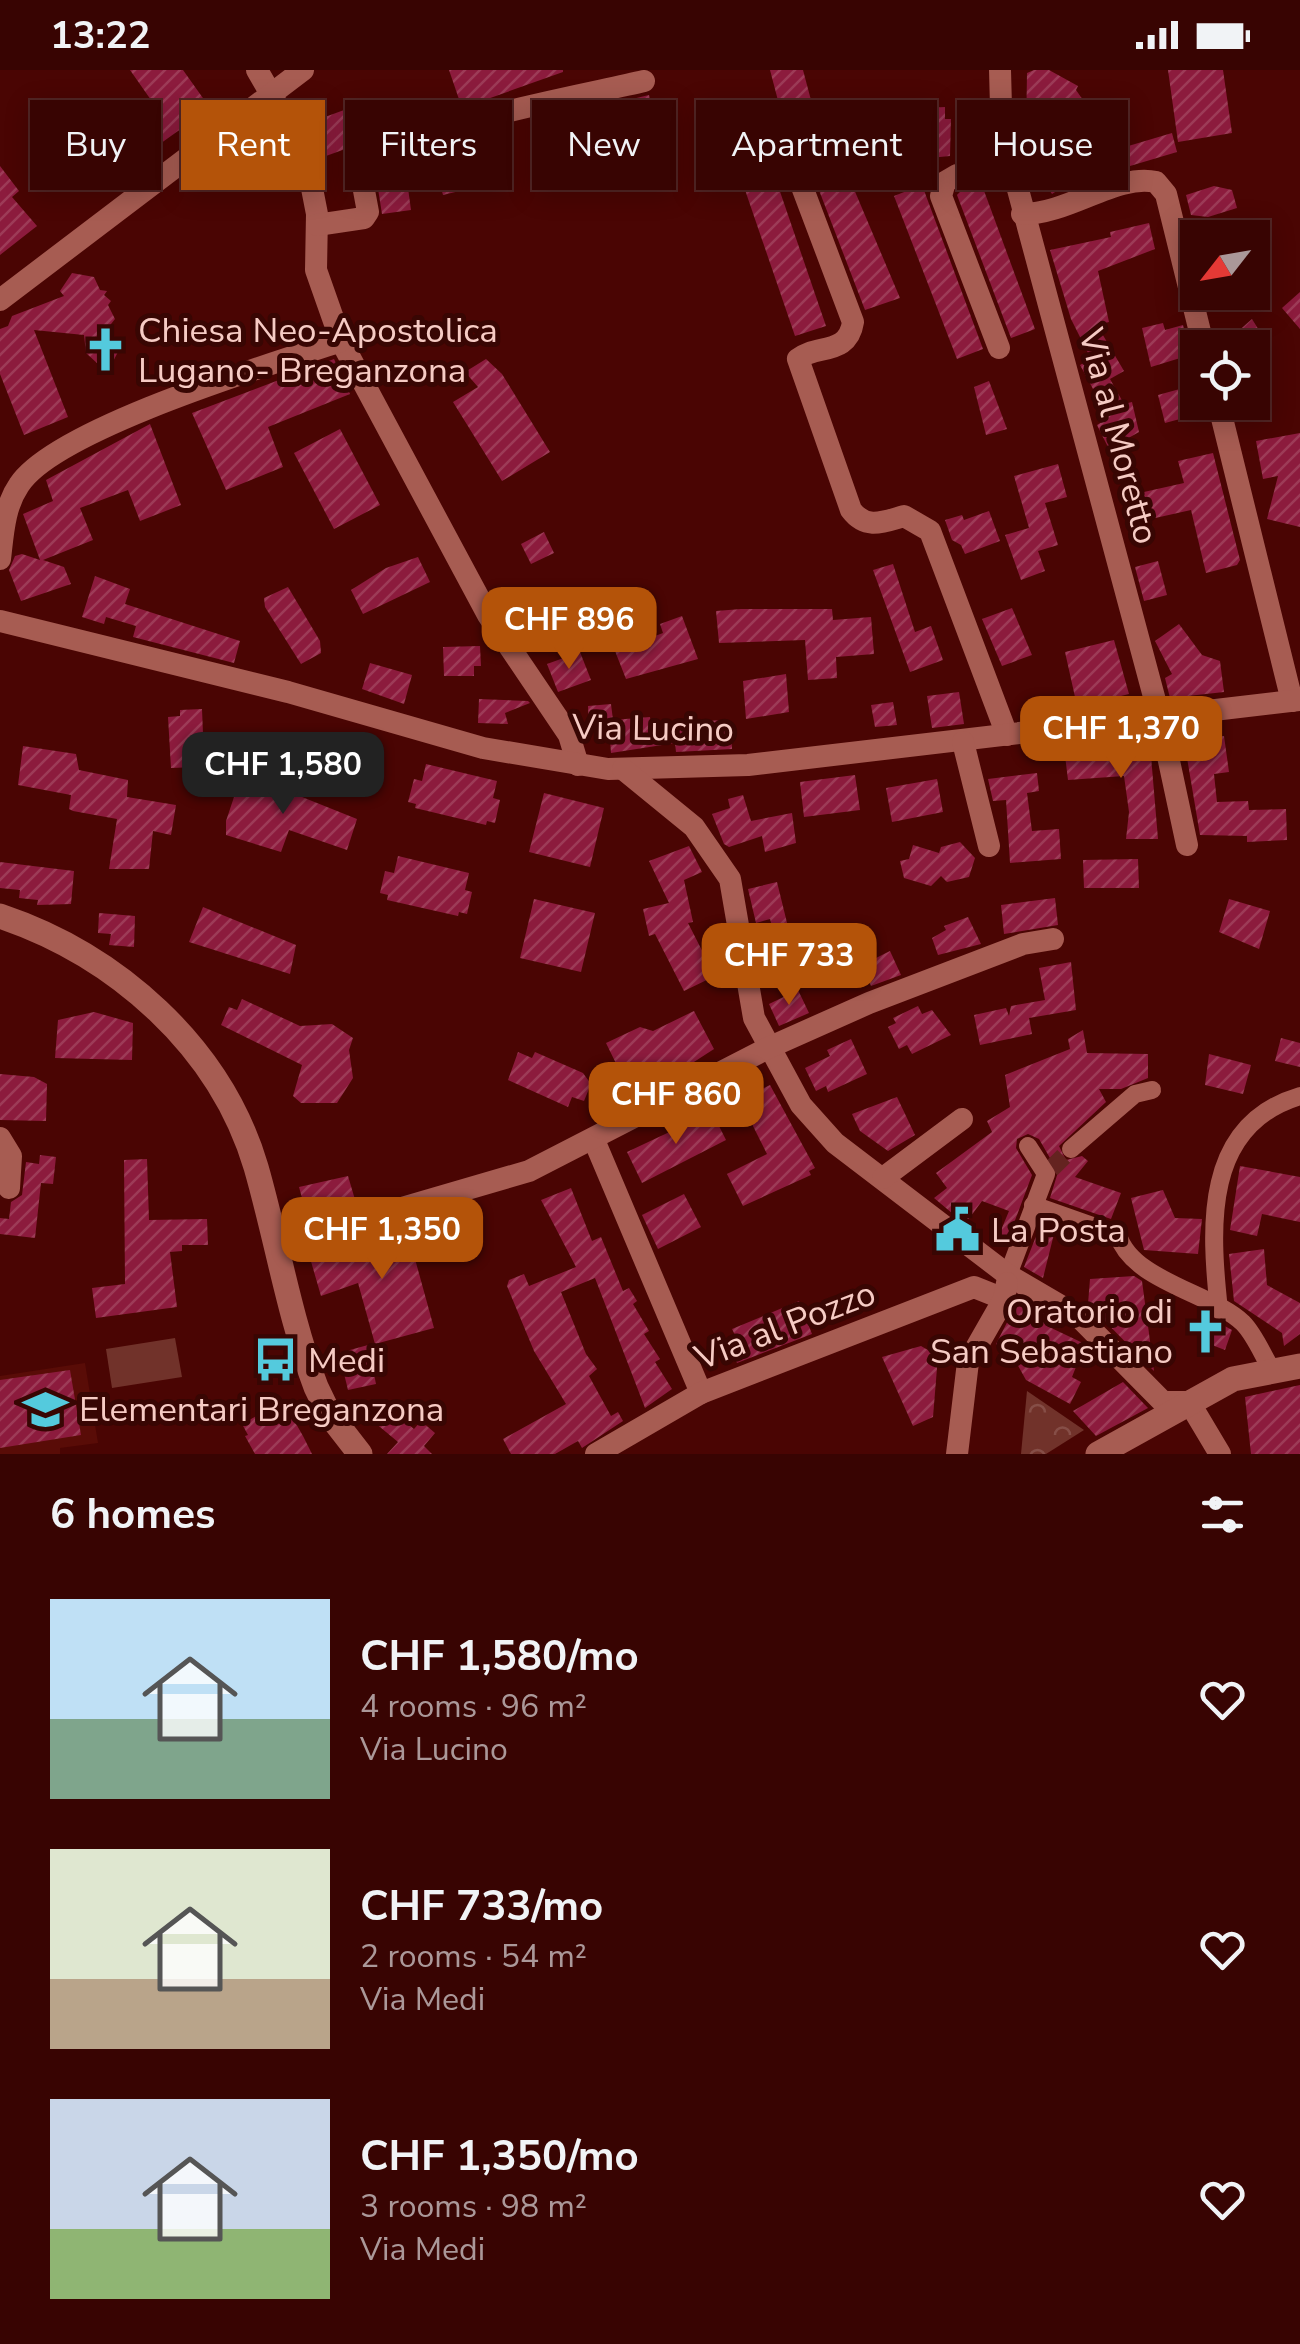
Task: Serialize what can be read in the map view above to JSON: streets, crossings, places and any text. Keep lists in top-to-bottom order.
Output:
{
  "streets": {
    "street": ["Via al Moretto", "Via Lucino", "Via al Pozzo"]
  },
  "crossings": [
    ["Via al Moretto", "Via Lucino"]
  ],
  "places": {
    "church": ["Chiesa Neo-Apostolica Lugano- Breganzona", "Oratorio di San Sebastiano"],
    "public building": ["La Posta"],
    "bus stop": ["Medi"],
    "school or university": ["Elementari Breganzona"]
  },
  "north": "bottom left",
  "page": {
    "status": "13:22",
    "chip": [
      "Buy",
      "Rent",
      "Filters",
      "New",
      "Apartment",
      "House"
    ],
    "price": [
      "CHF 896",
      "CHF 1,370",
      "CHF 1,580",
      "CHF 733",
      "CHF 860",
      "CHF 1,350"
    ],
    "heading": "6 homes",
    "list": [
      {
        "name": "CHF 1,580/mo",
        "note": "4 rooms · 96 m² · Via Lucino"
      },
      {
        "name": "CHF 733/mo",
        "note": "2 rooms · 54 m² · Via Medi"
      },
      {
        "name": "CHF 1,350/mo",
        "note": "3 rooms · 98 m² · Via Medi"
      }
    ]
  }
}
